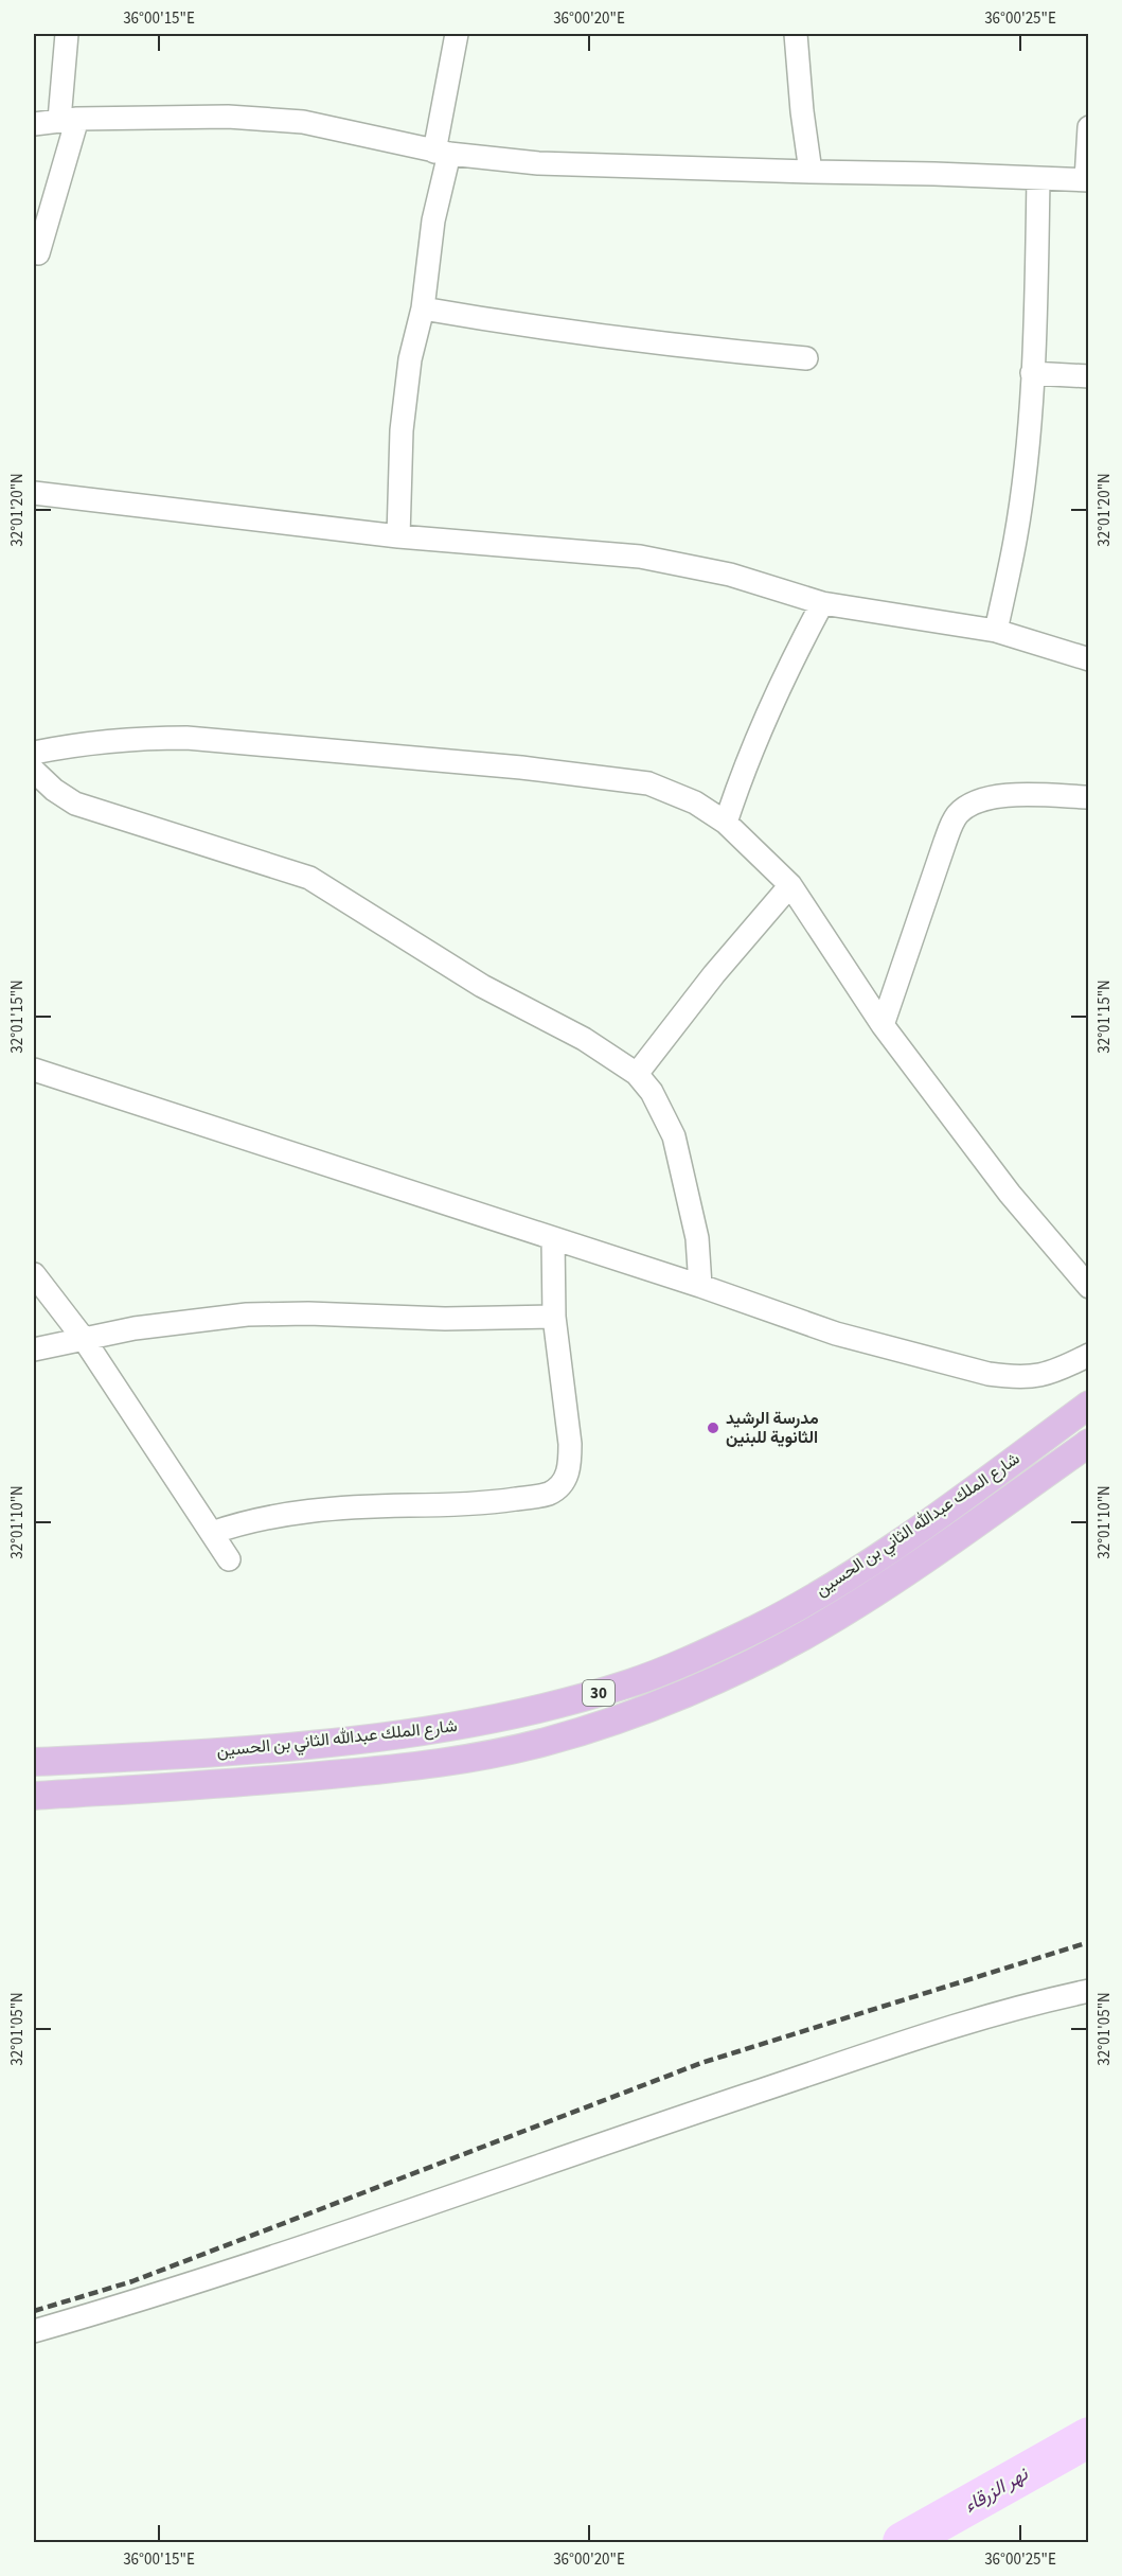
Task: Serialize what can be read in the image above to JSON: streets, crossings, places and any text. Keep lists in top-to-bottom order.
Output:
{
  "streets": {
    "main road": ["شارع الملك عبدالله الثاني بن الحسين", "30"]
  },
  "water": ["نهر الزرقاء"],
  "places": ["مدرسة الرشيد الثانوية للبنين"],
  "coordinates": [
    "36°00'15\"E",
    "36°00'20\"E",
    "36°00'25\"E",
    "32°01'20\"N",
    "32°01'15\"N",
    "32°01'10\"N",
    "32°01'05\"N"
  ]
}
